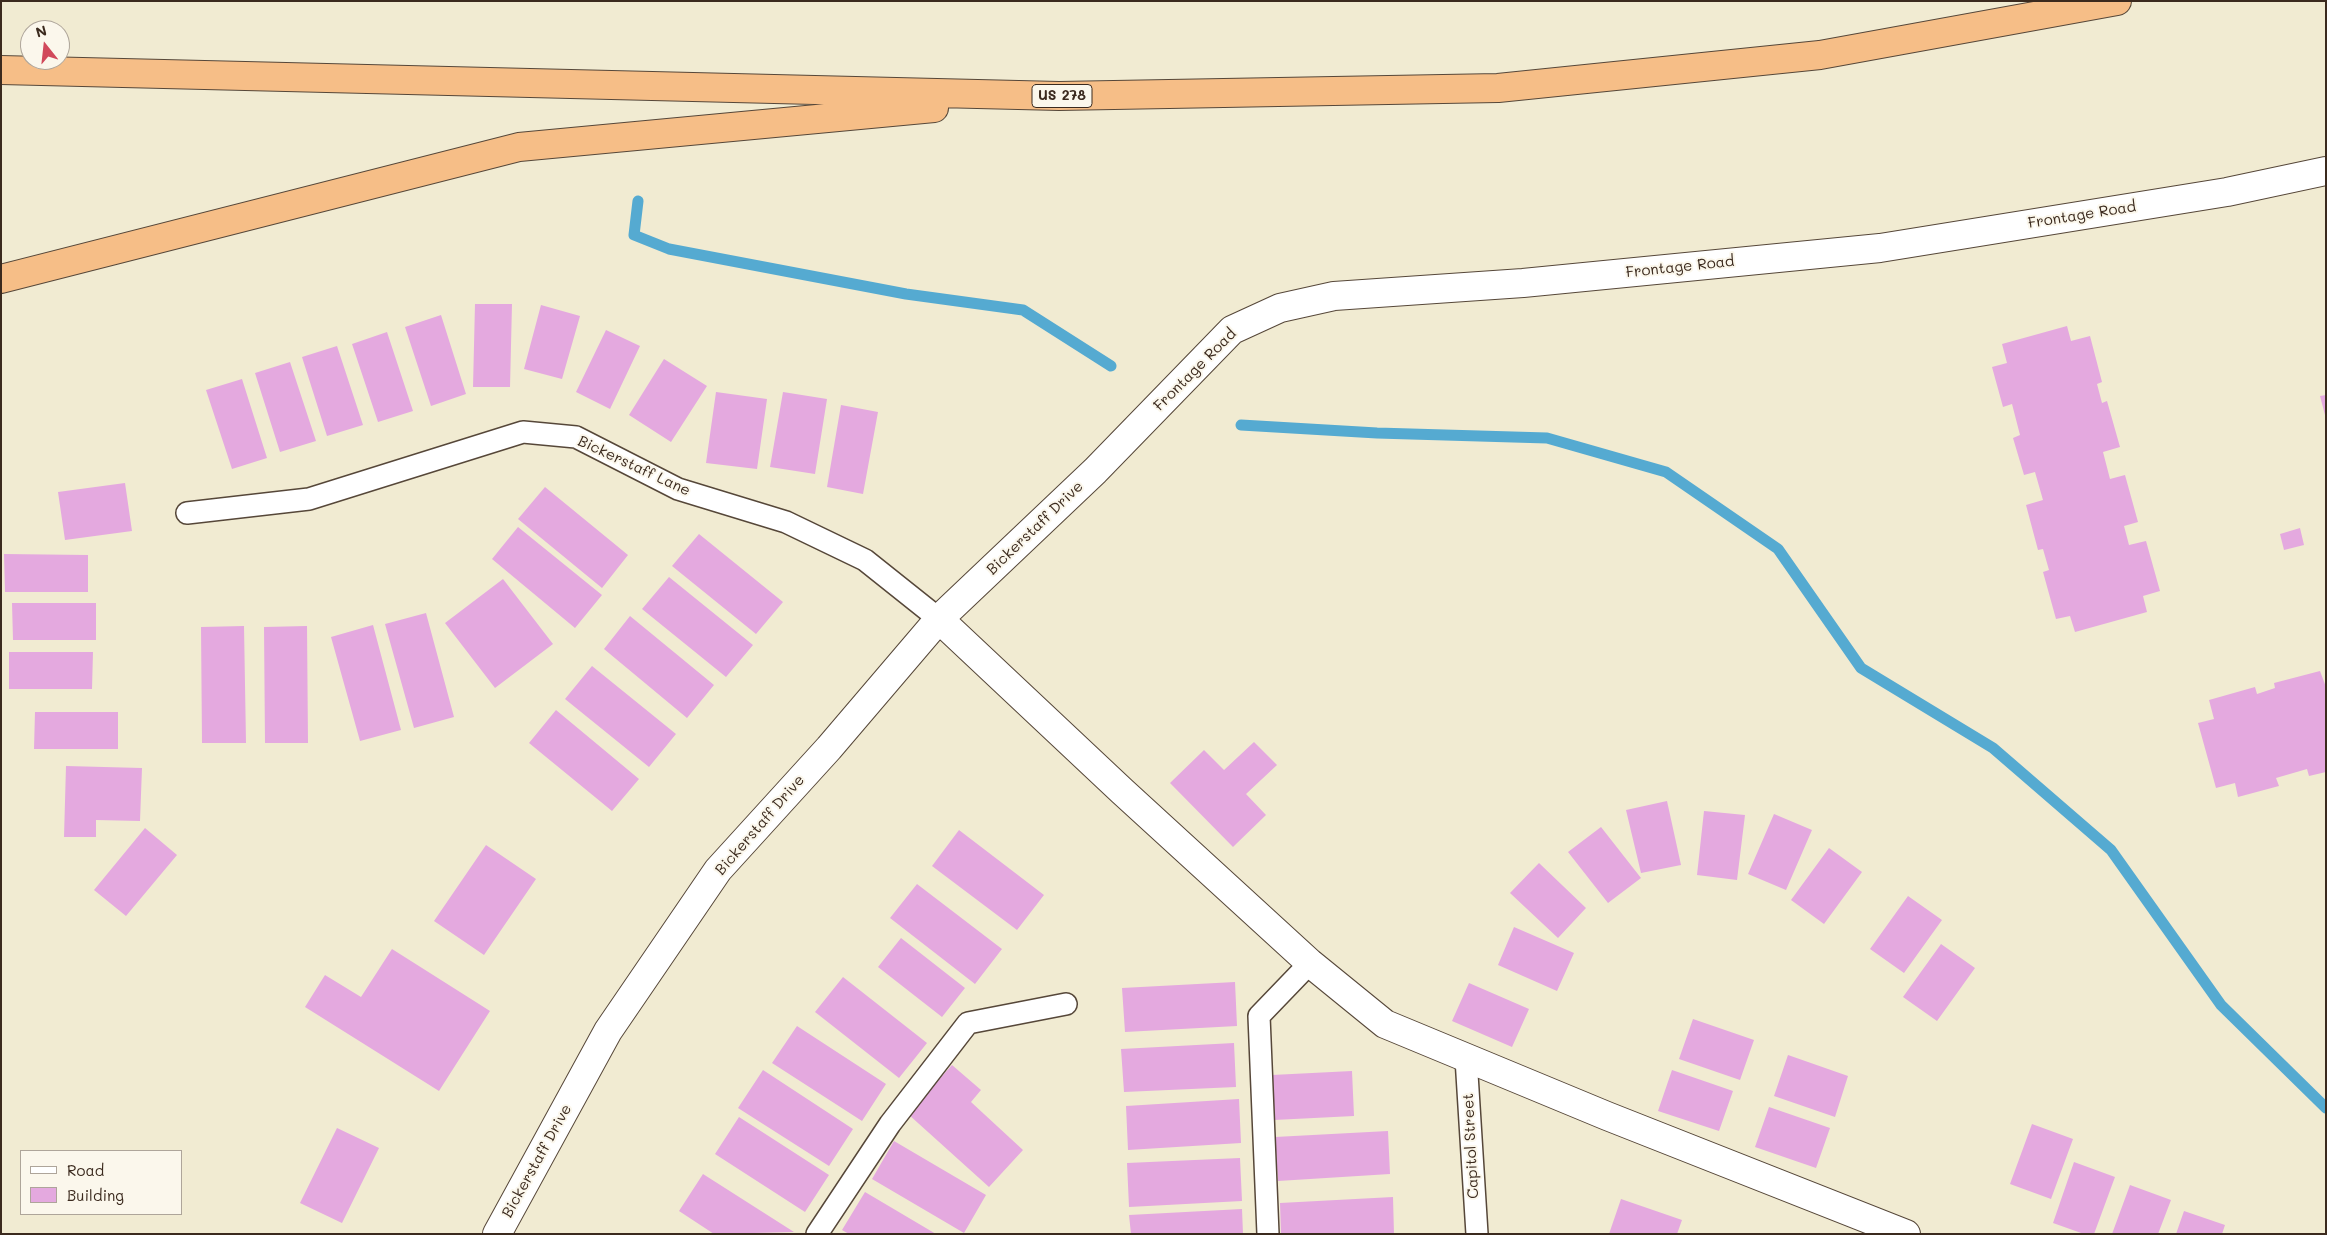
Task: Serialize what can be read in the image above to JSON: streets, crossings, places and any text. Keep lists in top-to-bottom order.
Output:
{
  "streets": {
    "highway": ["US 278"],
    "street": ["Frontage Road", "Bickerstaff Drive"],
    "lane": ["Bickerstaff Lane", "Capitol Street"]
  },
  "crossings": [
    ["Frontage Road", "Bickerstaff Drive"],
    ["Bickerstaff Lane", "Bickerstaff Drive"]
  ],
  "legend": ["Road", "Building"],
  "north": "top"
}
